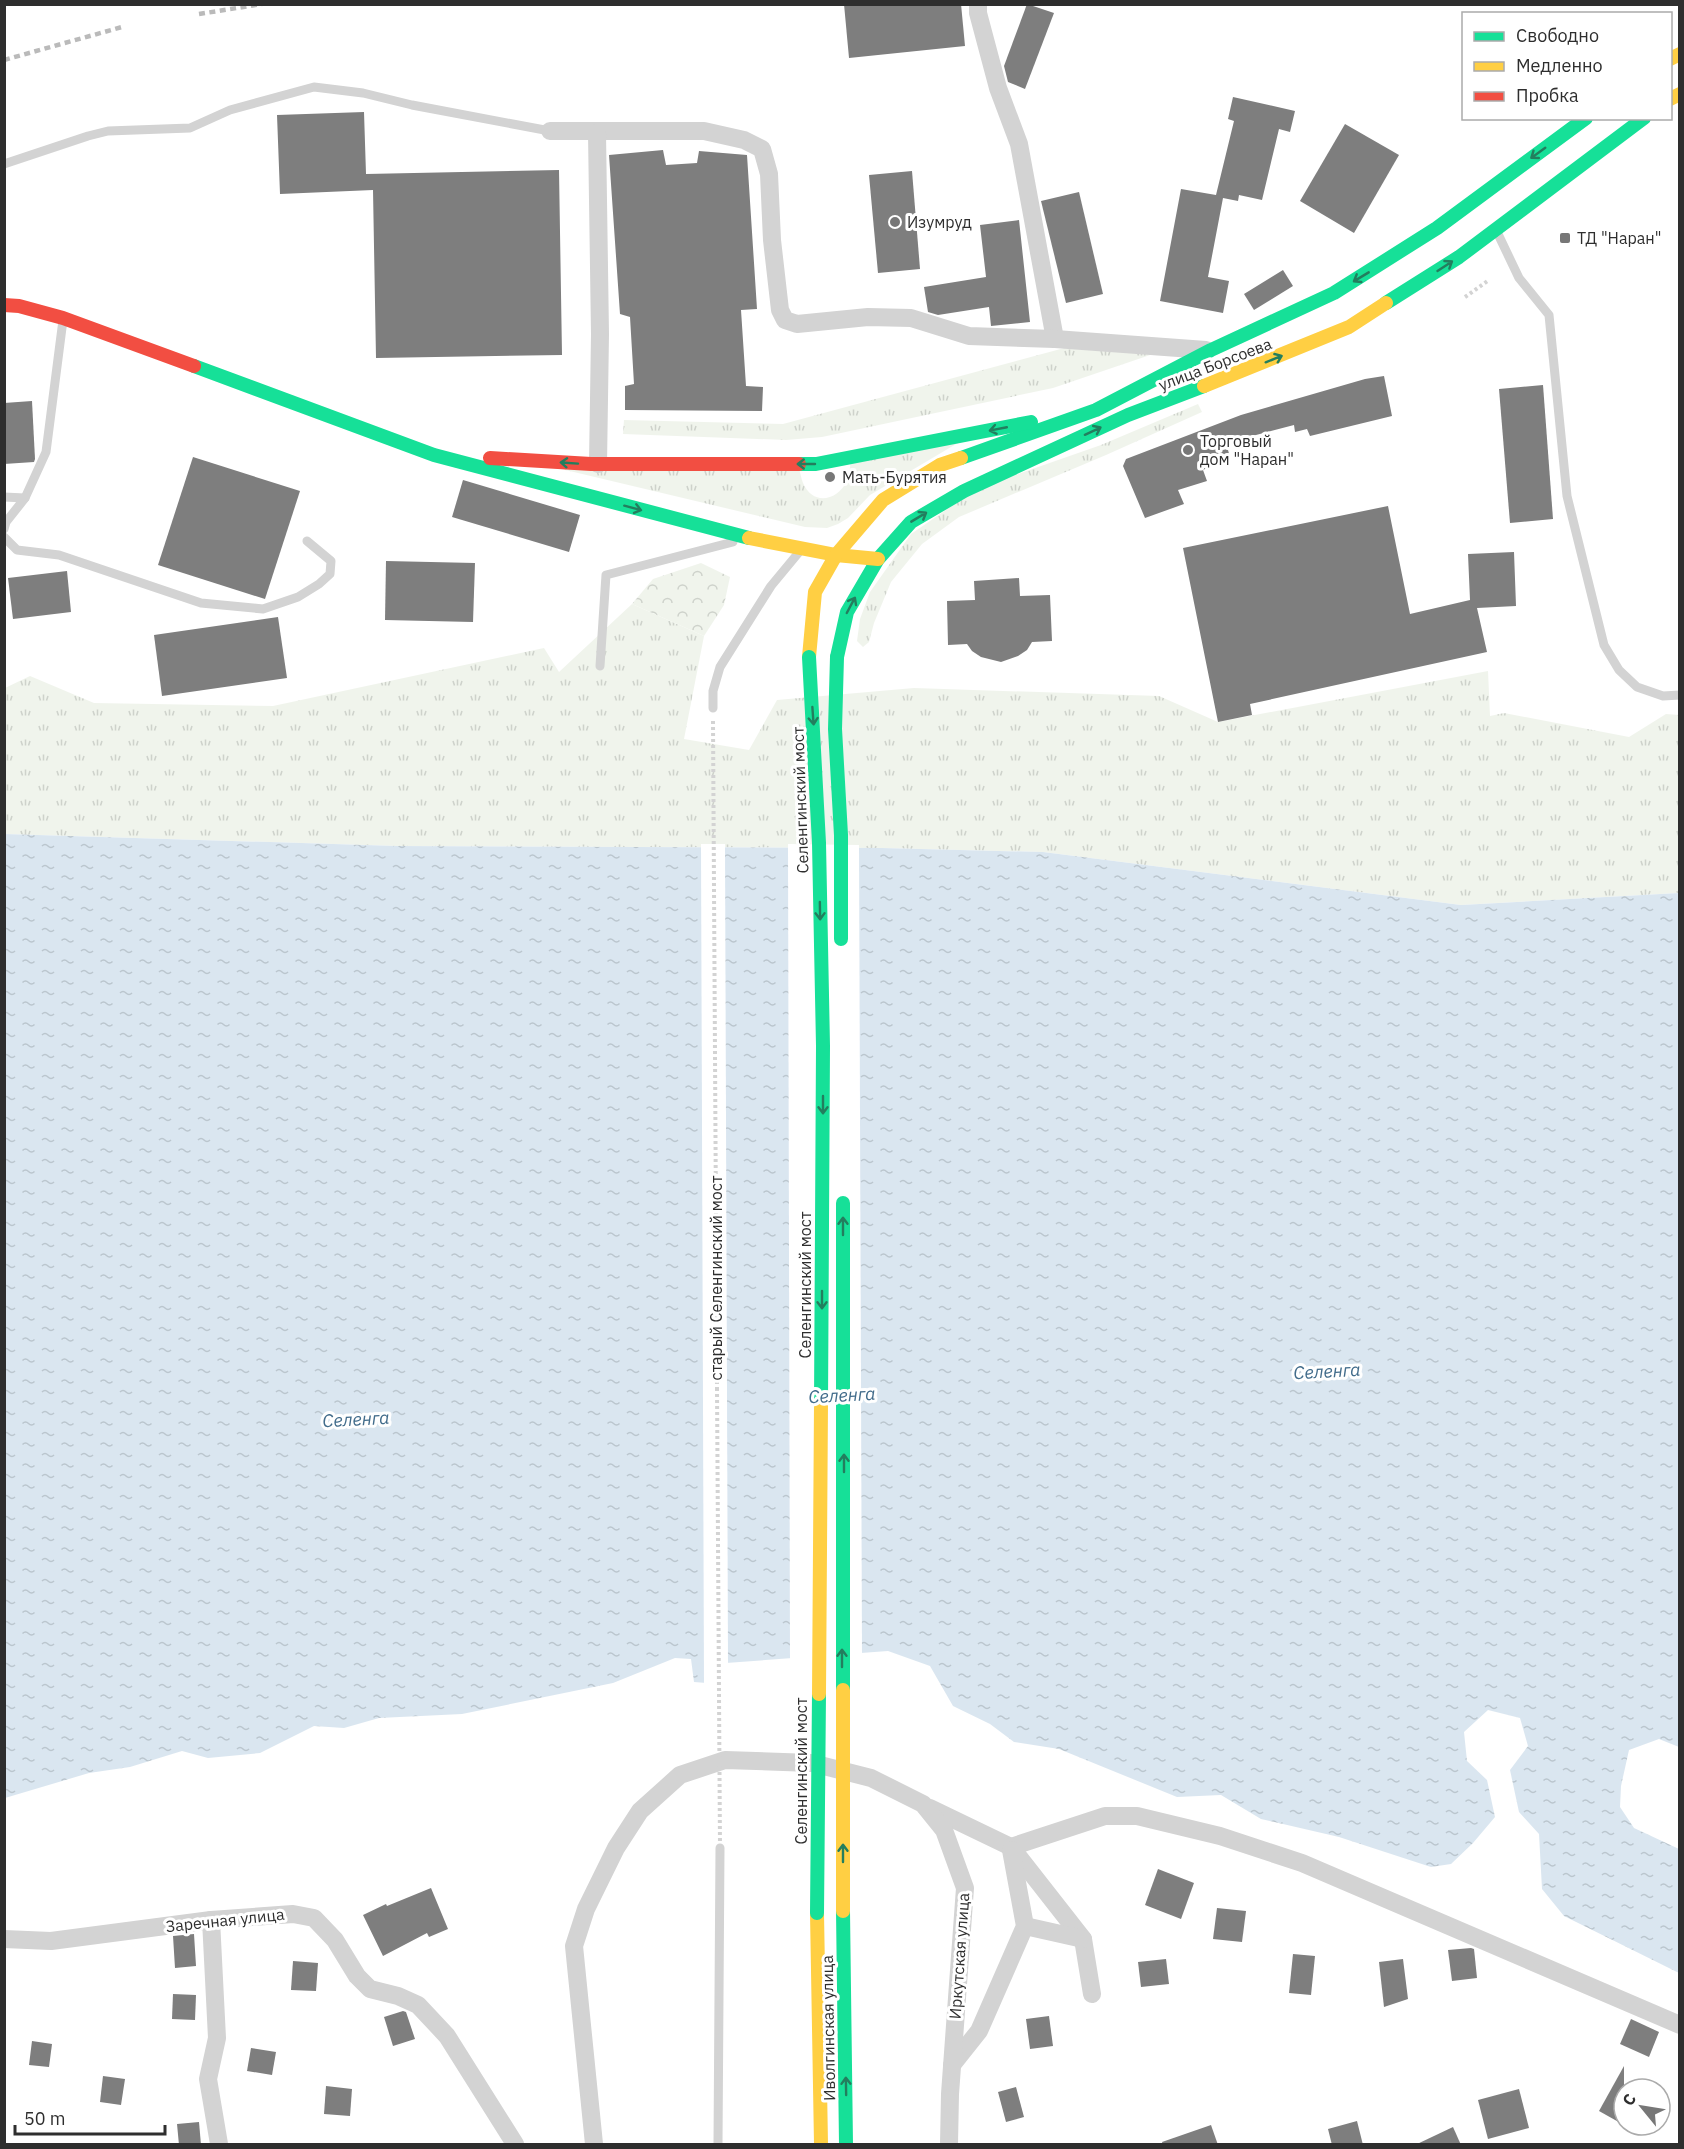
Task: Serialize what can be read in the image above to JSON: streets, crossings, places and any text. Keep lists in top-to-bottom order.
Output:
{
  "streets": {
    "main road": ["улица Борсоева", "Селенгинский мост", "Иволгинская улица"],
    "street": ["Заречная улица", "Иркутская улица"],
    "path": ["старый Селенгинский мост"]
  },
  "crossings": [
    ["улица Борсоева", "Селенгинский мост"],
    ["Селенгинский мост", "Иволгинская улица"]
  ],
  "one_way": ["Селенгинский мост", "Иволгинская улица"],
  "water": ["Селенга"],
  "places": {
    "other": ["Изумруд", "Торговый дом \"Наран\"", "Мать-Бурятия"],
    "transit": ["ТД \"Наран\""]
  },
  "legend": ["Свободно", "Медленно", "Пробка"],
  "scale_bar": "50 m",
  "north": "top left"
}
